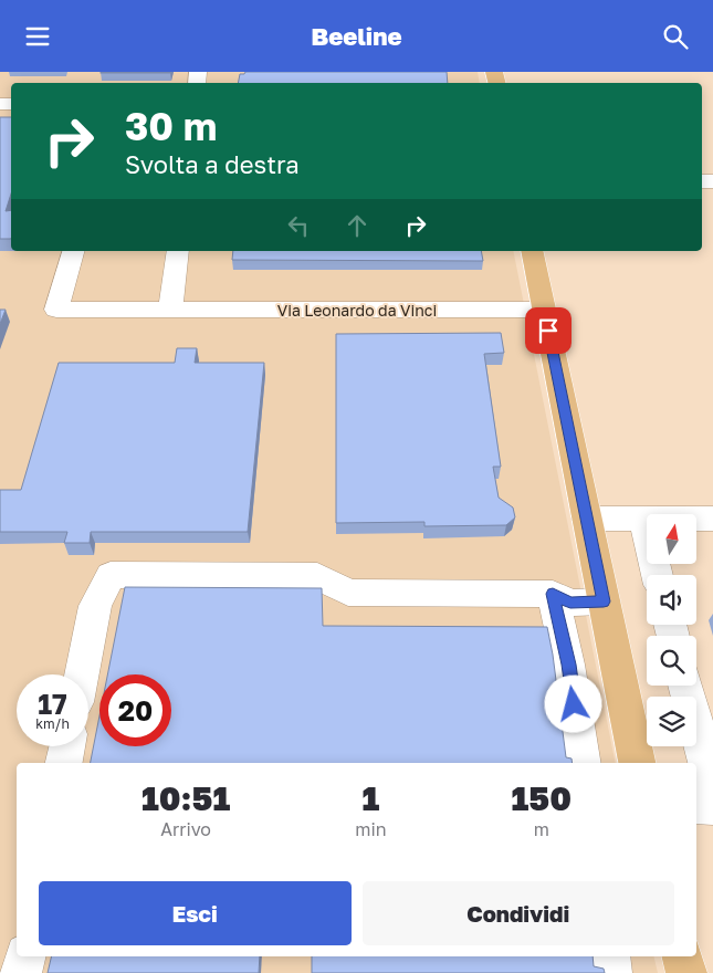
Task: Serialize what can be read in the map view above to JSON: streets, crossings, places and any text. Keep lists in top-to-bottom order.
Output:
{
  "streets": {
    "street": ["Via Leonardo da Vinci"]
  },
  "north": "top",
  "page": {
    "header": "Beeline",
    "turn": ["30 m", "Svolta a destra"],
    "speed": "17 km/h",
    "limit": "20",
    "eta": [
      "10:51",
      "Arrivo",
      "1",
      "min",
      "150",
      "m"
    ],
    "buttons": ["Esci", "Condividi"]
  }
}
